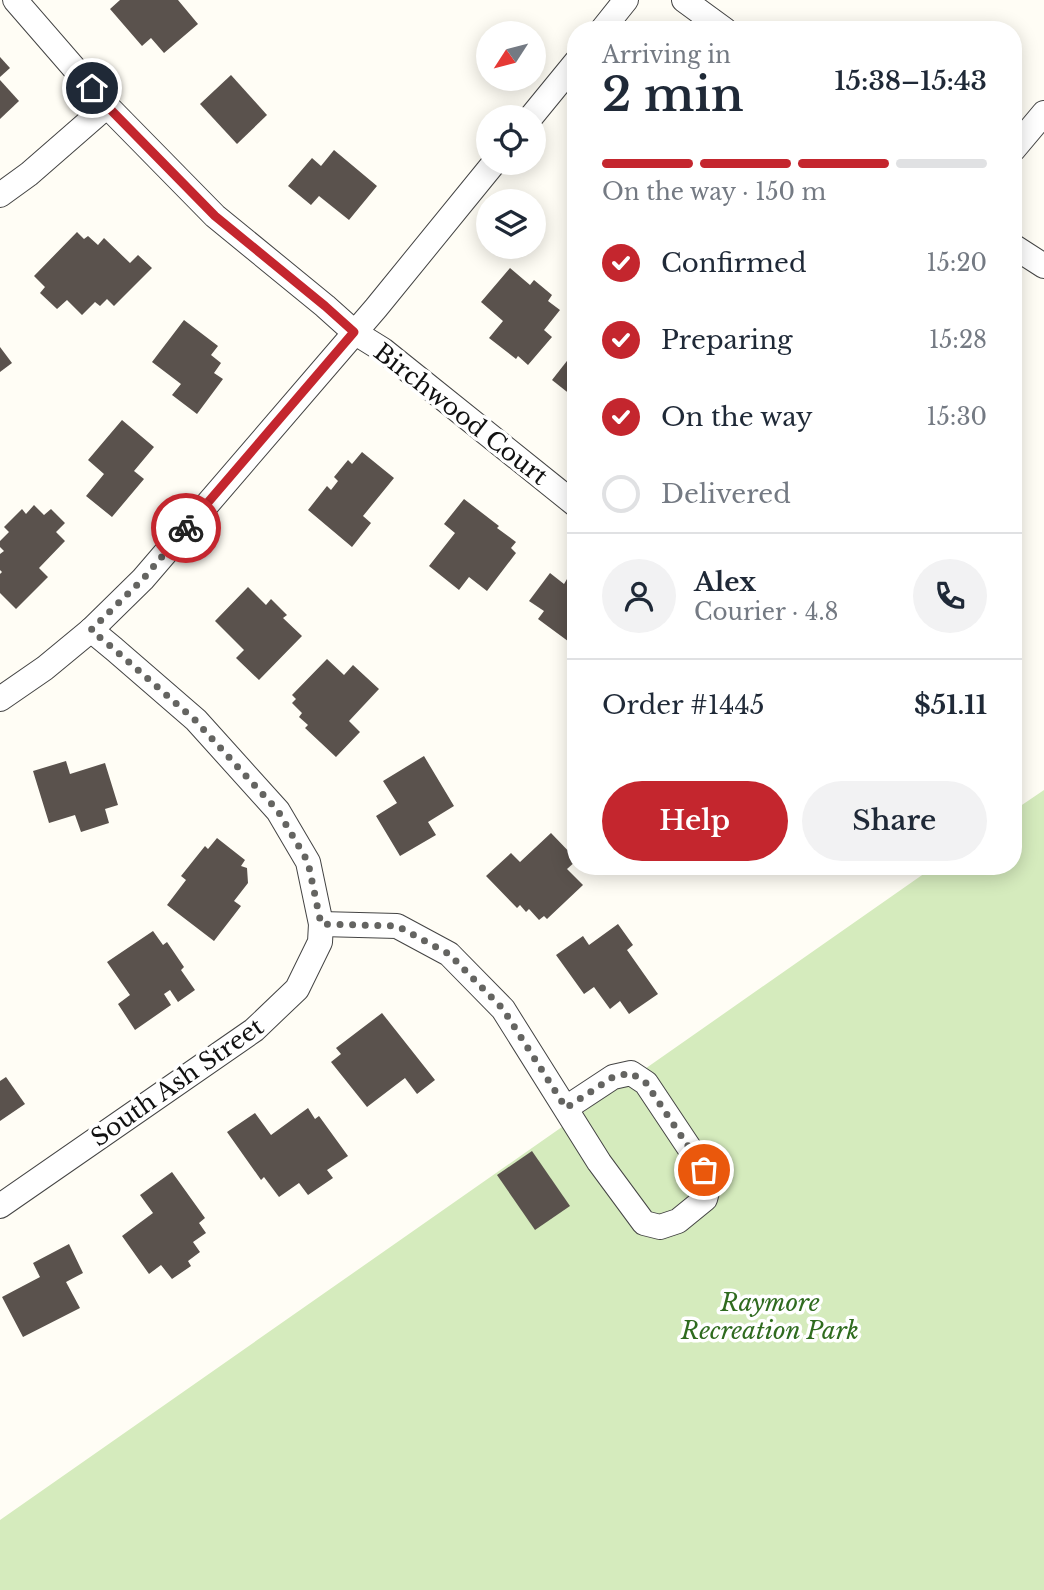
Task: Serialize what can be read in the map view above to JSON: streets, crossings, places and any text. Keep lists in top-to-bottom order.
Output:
{
  "streets": {
    "street": ["Birchwood Court", "South Ash Street"]
  },
  "parks": ["Raymore Recreation Park"],
  "north": "bottom left",
  "page": {
    "heading": ["2 min", "Arriving in", "15:38–15:43"],
    "panel": [
      "Alex",
      "Courier · 4.8",
      "Order #1445",
      "$51.11"
    ],
    "bar": "On the way · 150 m",
    "list": [
      ["Confirmed", "15:20"],
      ["Preparing", "15:28"],
      ["On the way", "15:30"],
      "Delivered"
    ],
    "buttons": ["Help", "Share"]
  }
}
